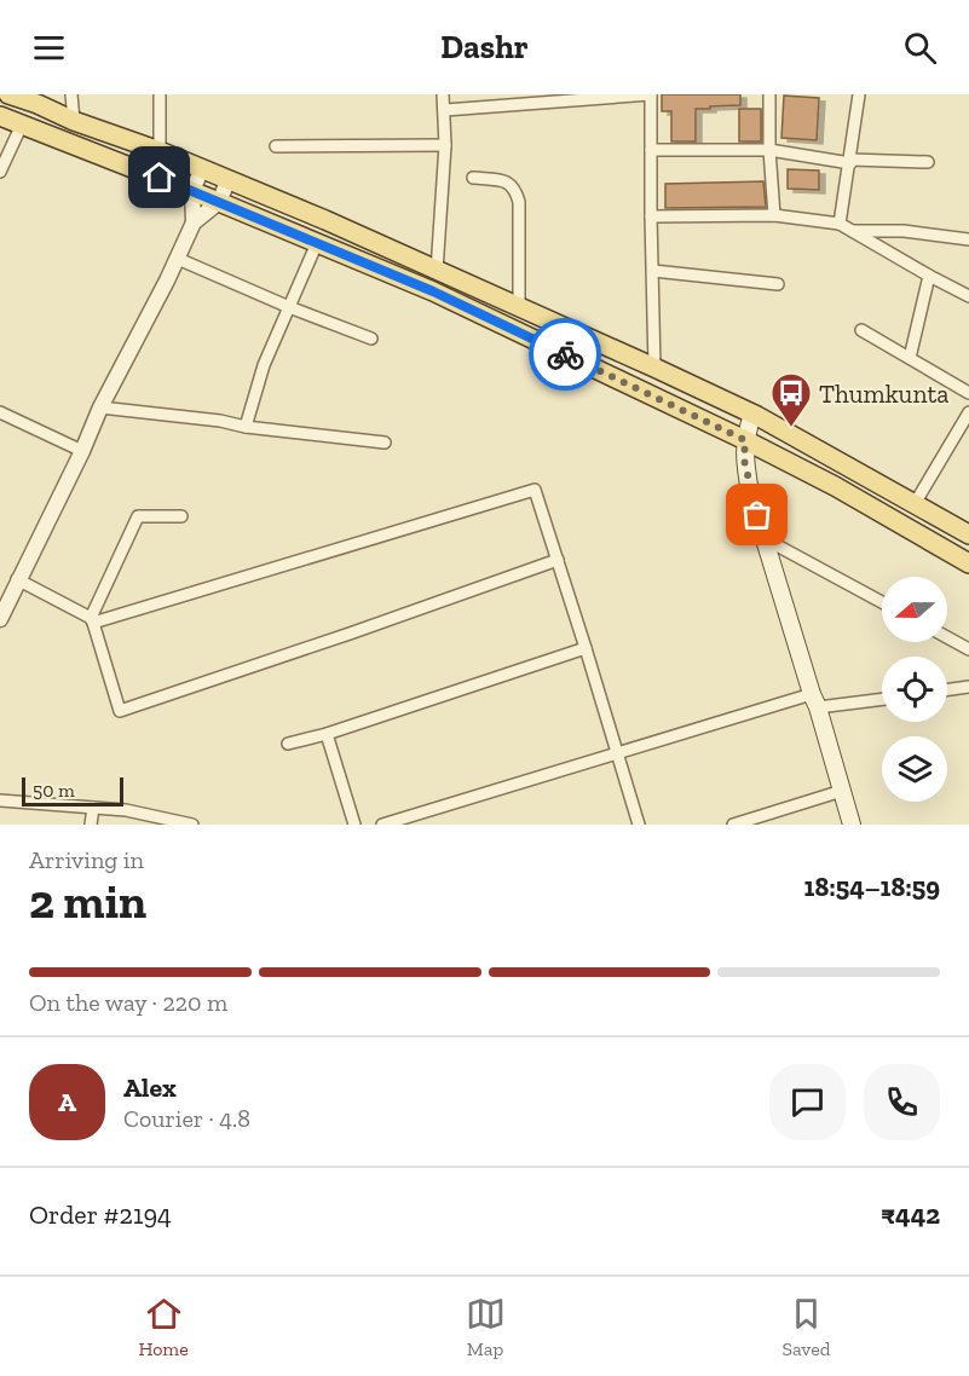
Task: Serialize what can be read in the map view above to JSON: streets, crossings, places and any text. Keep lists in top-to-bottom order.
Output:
{
  "places": {
    "bus stop": ["Thumkunta"]
  },
  "scale_bar": "50 m",
  "north": "left",
  "page": {
    "header": "Dashr",
    "scale": "50 m",
    "heading": ["2 min", "Arriving in", "18:54–18:59"],
    "panel": [
      "Alex",
      "Courier · 4.8",
      "Order #2194",
      "₹442"
    ],
    "bar": "On the way · 220 m",
    "round": "A",
    "tabs": ["Home", "Map", "Saved"]
  }
}
